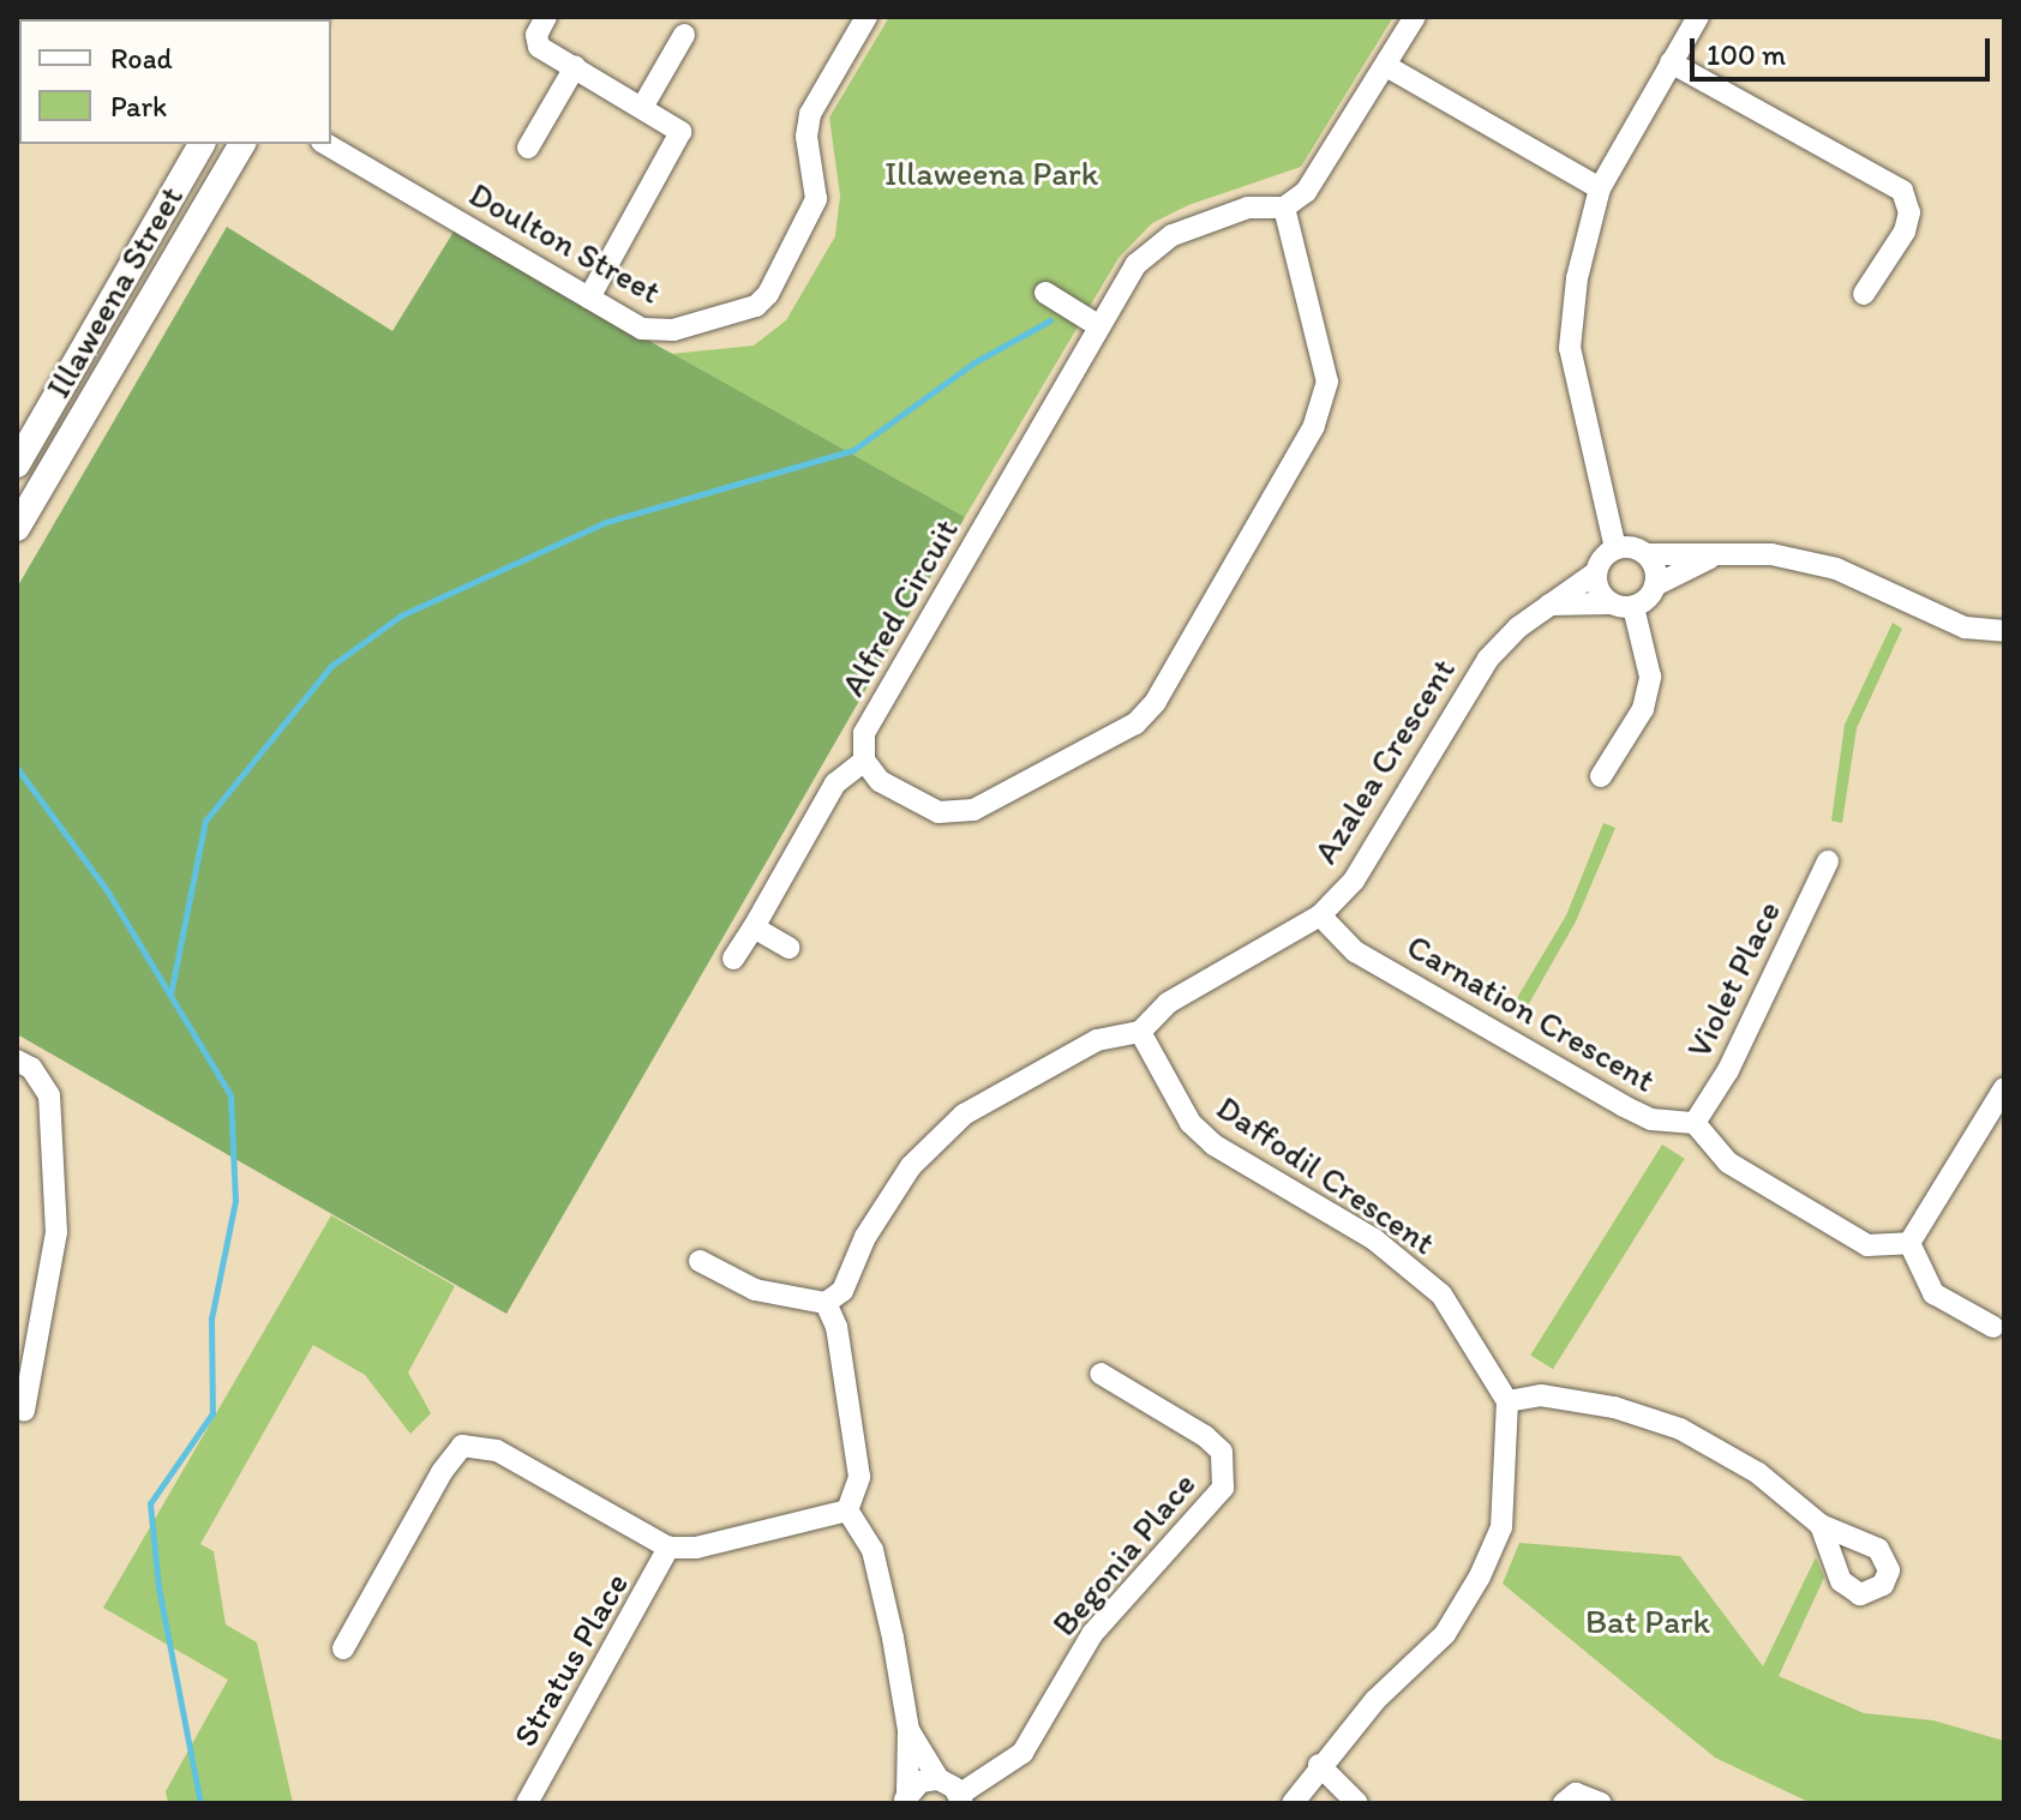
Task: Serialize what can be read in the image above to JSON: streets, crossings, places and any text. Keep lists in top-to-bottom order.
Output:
{
  "streets": {
    "main road": ["Illaweena Street"],
    "street": [
      "Doulton Street",
      "Alfred Circuit",
      "Azalea Crescent",
      "Violet Place",
      "Carnation Crescent",
      "Daffodil Crescent",
      "Begonia Place",
      "Stratus Place"
    ]
  },
  "crossings": [
    ["Azalea Crescent", "Carnation Crescent"],
    ["Azalea Crescent", "Daffodil Crescent"],
    ["Violet Place", "Carnation Crescent"]
  ],
  "parks": ["Illaweena Park", "Bat Park"],
  "legend": ["Road", "Park"],
  "scale_bar": "100 m"
}
